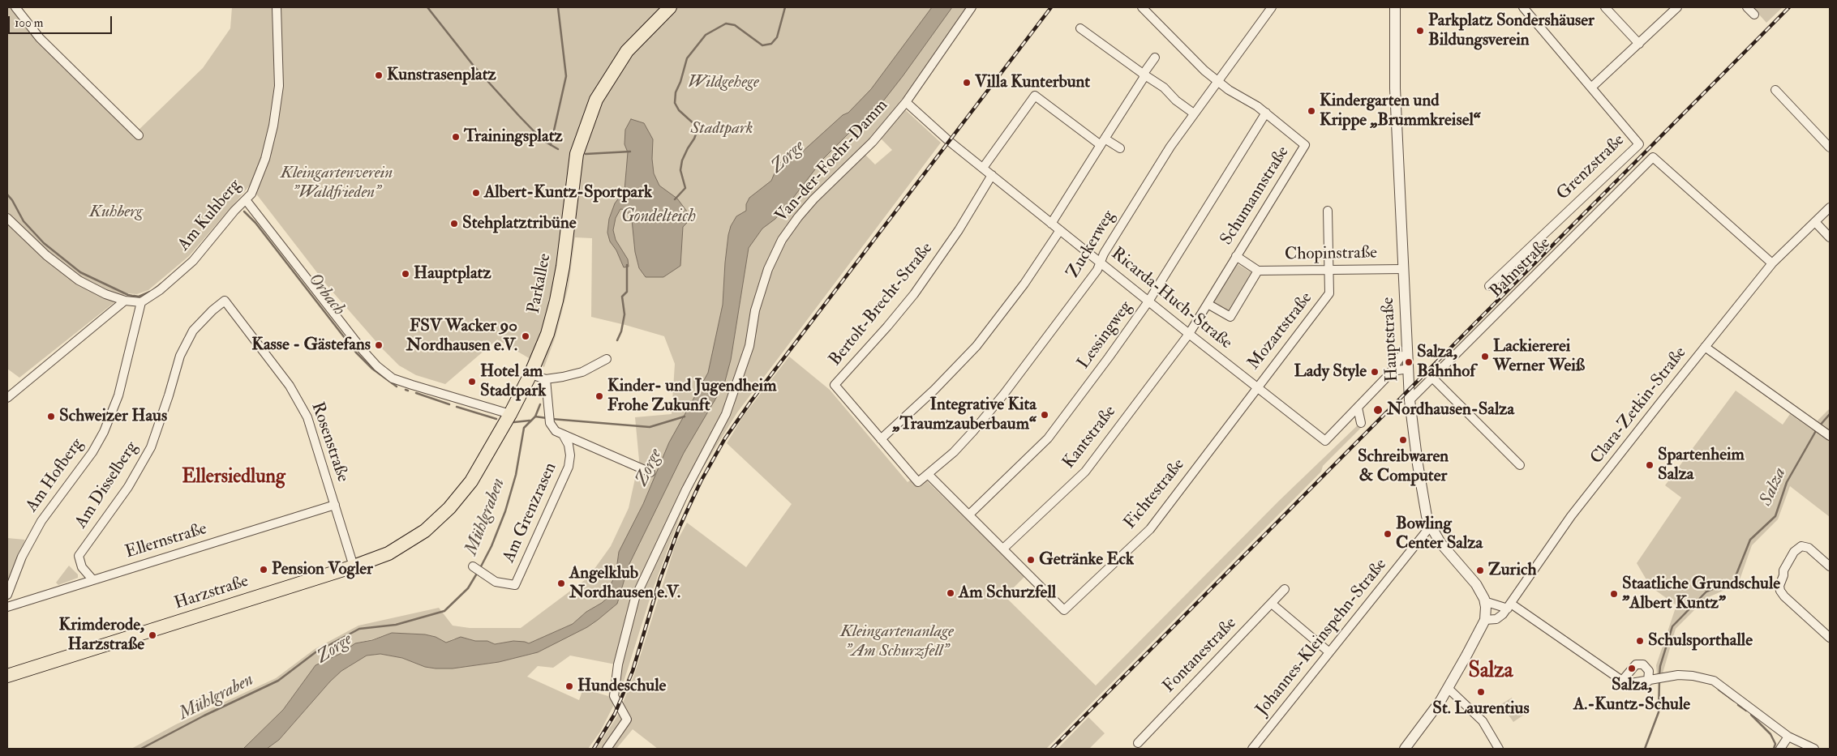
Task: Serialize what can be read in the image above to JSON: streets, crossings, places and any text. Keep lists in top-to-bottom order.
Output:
{
  "streets": {
    "main road": ["Parkallee", "Harzstraße"],
    "street": [
      "Van-der-Foehr-Damm",
      "Grenzstraße",
      "Schumannstraße",
      "Am Kuhberg",
      "Zuckerweg",
      "Chopinstraße",
      "Bahnstraße",
      "Ricarda-Huch-Straße",
      "Bertolt-Brecht-Straße",
      "Mozartstraße",
      "Lessingweg",
      "Hauptstraße",
      "Clara-Zetkin-Straße",
      "Kantstraße",
      "Rosenstraße",
      "Am Hofberg",
      "Am Disselberg",
      "Fichtestraße",
      "Am Grenzrasen",
      "Ellernstraße",
      "Johannes-Kleinspehn-Straße",
      "Fontanestraße"
    ]
  },
  "crossings": [
    ["Van-der-Foehr-Damm", "Ricarda-Huch-Straße"],
    ["Schumannstraße", "Zuckerweg"],
    ["Schumannstraße", "Ricarda-Huch-Straße"],
    ["Schumannstraße", "Lessingweg"],
    ["Schumannstraße", "Kantstraße"],
    ["Am Kuhberg", "Am Hofberg"],
    ["Zuckerweg", "Ricarda-Huch-Straße"],
    ["Zuckerweg", "Bertolt-Brecht-Straße"],
    ["Chopinstraße", "Mozartstraße"],
    ["Chopinstraße", "Hauptstraße"],
    ["Bahnstraße", "Hauptstraße"],
    ["Parkallee", "Harzstraße"],
    ["Ricarda-Huch-Straße", "Bertolt-Brecht-Straße"],
    ["Ricarda-Huch-Straße", "Mozartstraße"],
    ["Ricarda-Huch-Straße", "Lessingweg"],
    ["Ricarda-Huch-Straße", "Kantstraße"],
    ["Ricarda-Huch-Straße", "Fichtestraße"],
    ["Mozartstraße", "Fichtestraße"],
    ["Hauptstraße", "Clara-Zetkin-Straße"],
    ["Hauptstraße", "Johannes-Kleinspehn-Straße"],
    ["Kantstraße", "Fichtestraße"],
    ["Rosenstraße", "Am Disselberg"],
    ["Rosenstraße", "Ellernstraße"],
    ["Rosenstraße", "Harzstraße"],
    ["Am Disselberg", "Ellernstraße"]
  ],
  "districts": ["Ellersiedlung", "Salza"],
  "water": [
    "Zorge",
    "Gondelteich",
    "Orbach",
    "Salza",
    "Mühlgraben"
  ],
  "parks": [
    "Wildgehege",
    "Stadtpark",
    "Kleingartenverein \"Waldfrieden\"",
    "Kuhberg",
    "Kleingartenanlage \"Am Schurzfell\""
  ],
  "places": [
    "Parkplatz Sondershäuser Bildungsverein",
    "Kunstrasenplatz",
    "Villa Kunterbunt",
    "Kindergarten und Krippe „Brummkreisel“",
    "Trainingsplatz",
    "Albert-Kuntz-Sportpark",
    "Stehplatztribüne",
    "Hauptplatz",
    "FSV Wacker 90 Nordhausen e.V.",
    "Kasse - Gästefans",
    "Lackiererei Werner Weiß",
    "Salza, Bahnhof",
    "Lady Style",
    "Hotel am Stadtpark",
    "Kinder- und Jugendheim Frohe Zukunft",
    "Nordhausen-Salza",
    "Integrative Kita „Traumzauberbaum“",
    "Schweizer Haus",
    "Schreibwaren & Computer",
    "Spartenheim Salza",
    "Bowling Center Salza",
    "Getränke Eck",
    "Pension Vogler",
    "Zurich",
    "Angelklub Nordhausen e.V.",
    "Am Schurzfell",
    "Staatliche Grundschule \"Albert Kuntz\"",
    "Krimderode, Harzstraße",
    "Schulsporthalle",
    "Salza, A.-Kuntz-Schule",
    "Hundeschule",
    "St. Laurentius"
  ],
  "scale_bar": "100 m"
}
